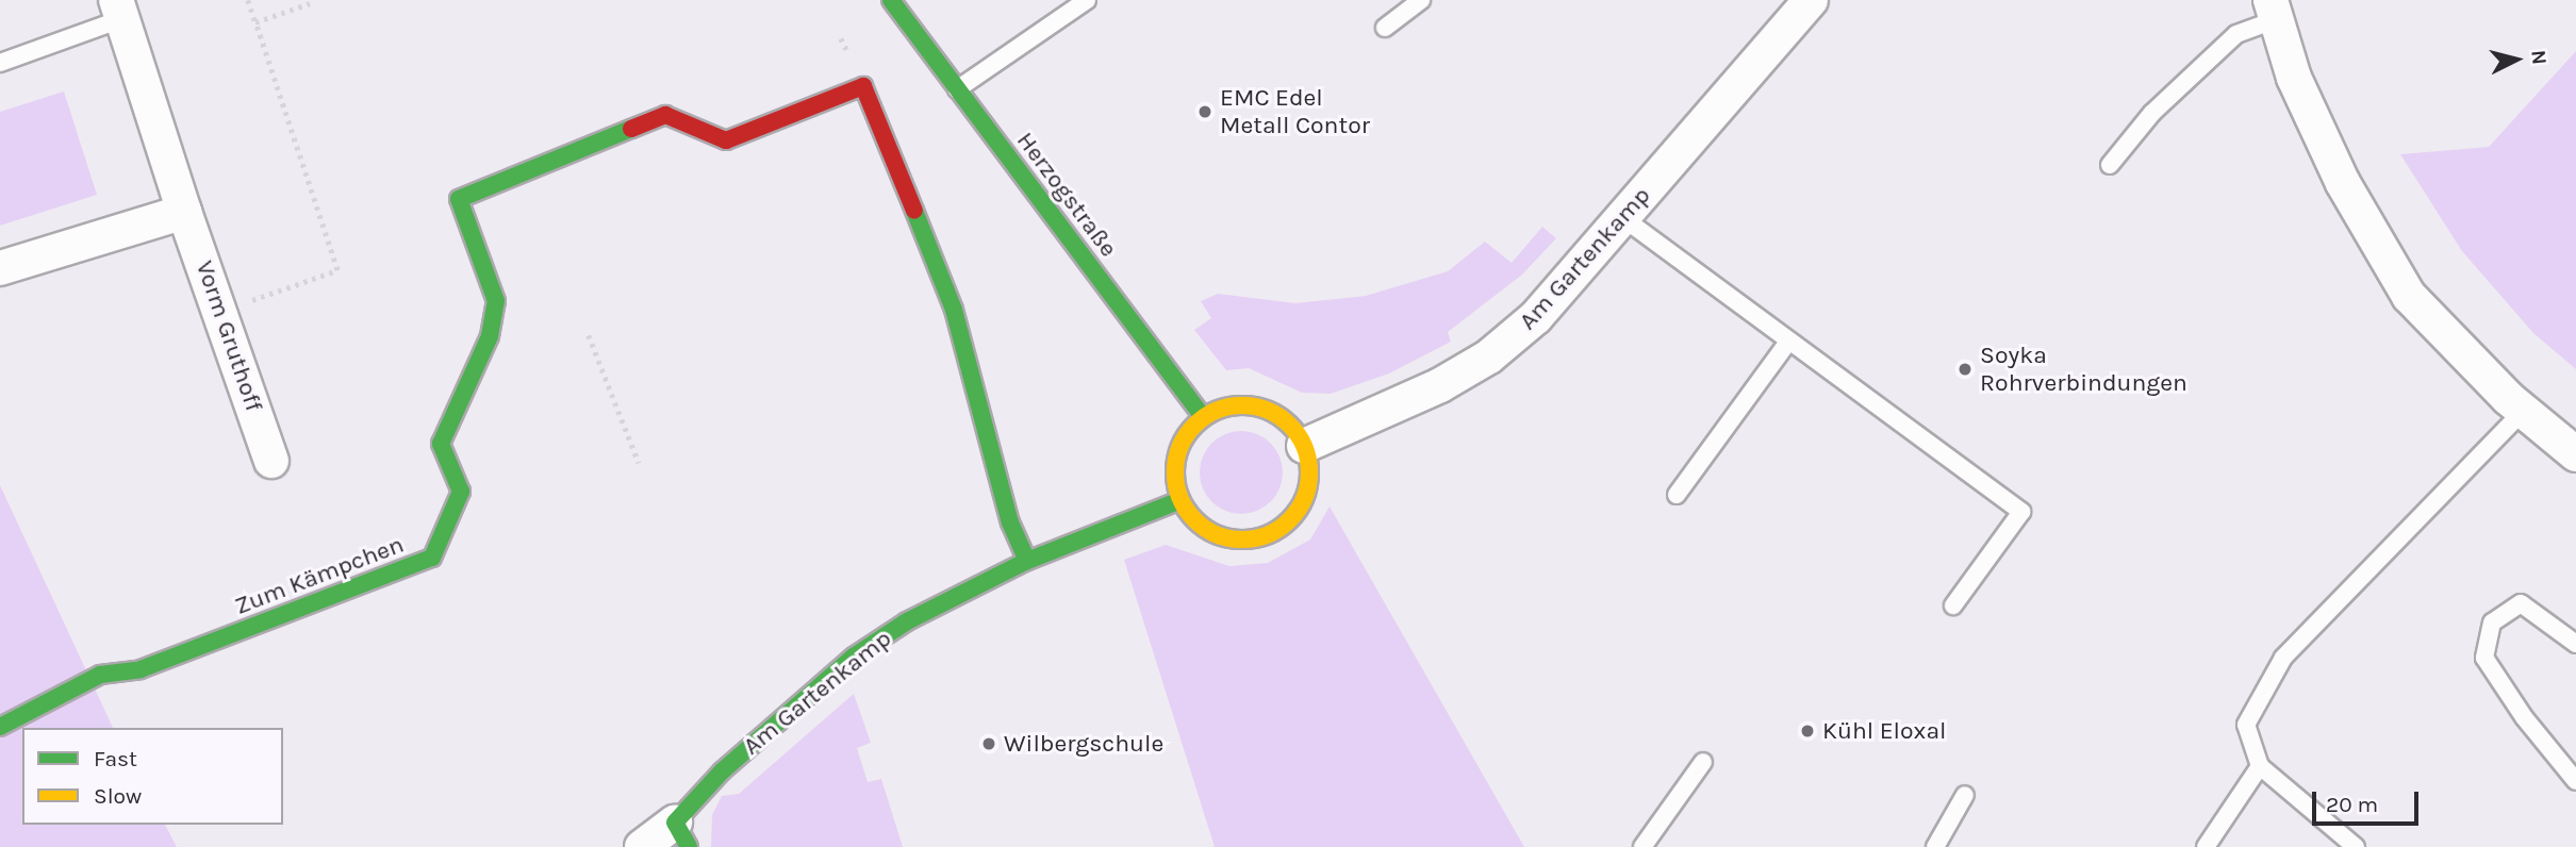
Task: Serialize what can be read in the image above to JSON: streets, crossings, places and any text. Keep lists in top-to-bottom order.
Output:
{
  "streets": {
    "street": [
      "Herzogstraße",
      "Am Gartenkamp",
      "Vorm Gruthoff",
      "Zum Kämpchen"
    ]
  },
  "crossings": [
    ["Herzogstraße", "Am Gartenkamp"],
    ["Am Gartenkamp", "Zum Kämpchen"]
  ],
  "places": [
    "EMC Edel Metall Contor",
    "Soyka Rohrverbindungen",
    "Kühl Eloxal",
    "Wilbergschule"
  ],
  "legend": ["Fast", "Slow"],
  "scale_bar": "20 m",
  "north": "right"
}
